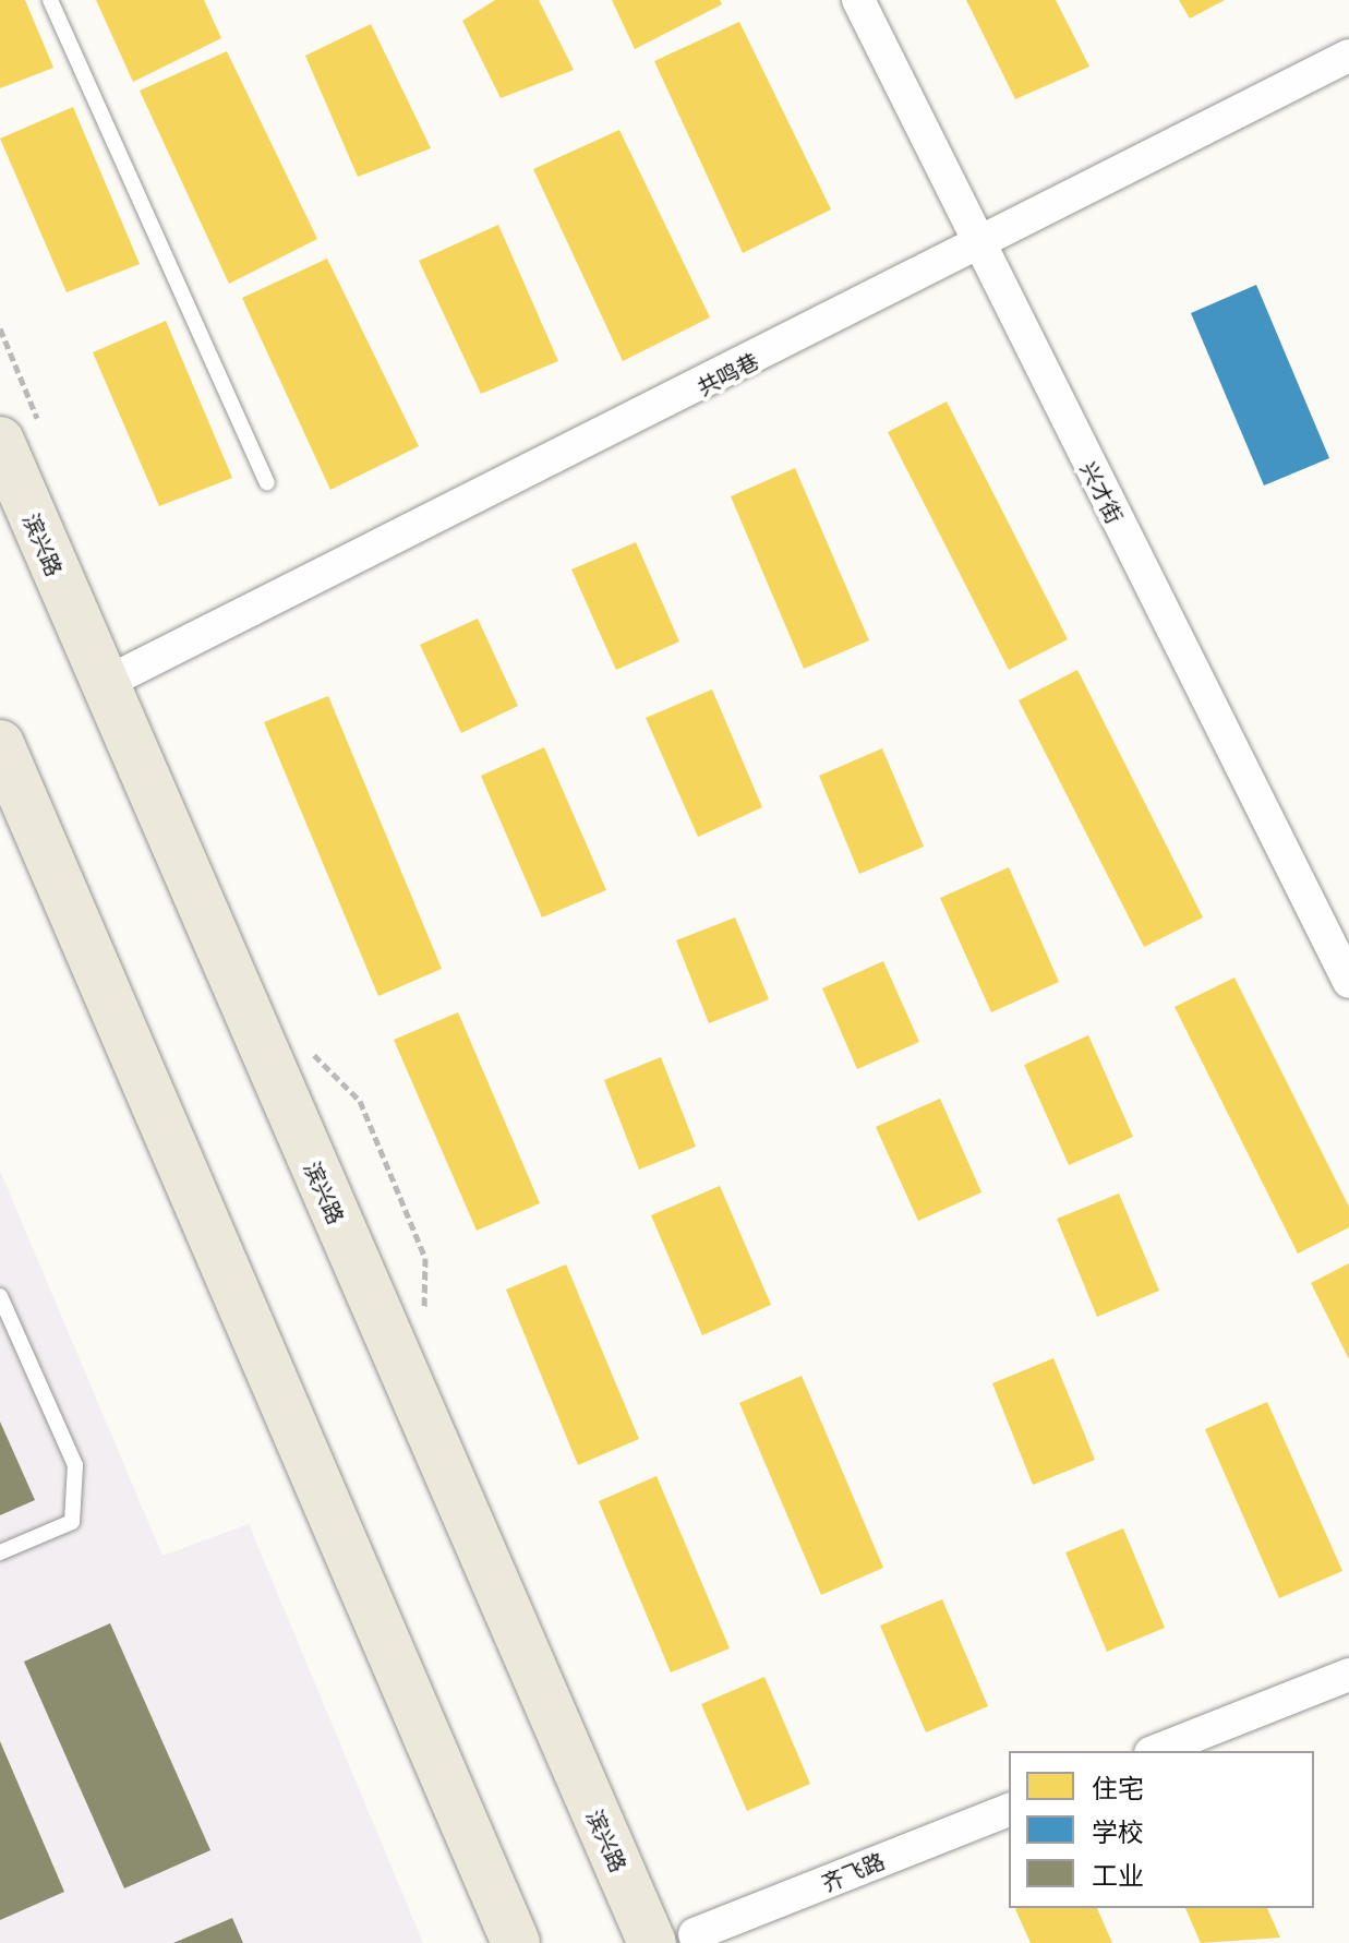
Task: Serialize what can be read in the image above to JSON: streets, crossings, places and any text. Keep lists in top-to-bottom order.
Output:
{
  "streets": {
    "main road": ["滨兴路"],
    "street": ["共鸣巷", "兴才街", "齐飞路"]
  },
  "crossings": [
    ["共鸣巷", "兴才街"],
    ["共鸣巷", "滨兴路"],
    ["滨兴路", "齐飞路"]
  ],
  "legend": ["住宅", "学校", "工业"]
}
